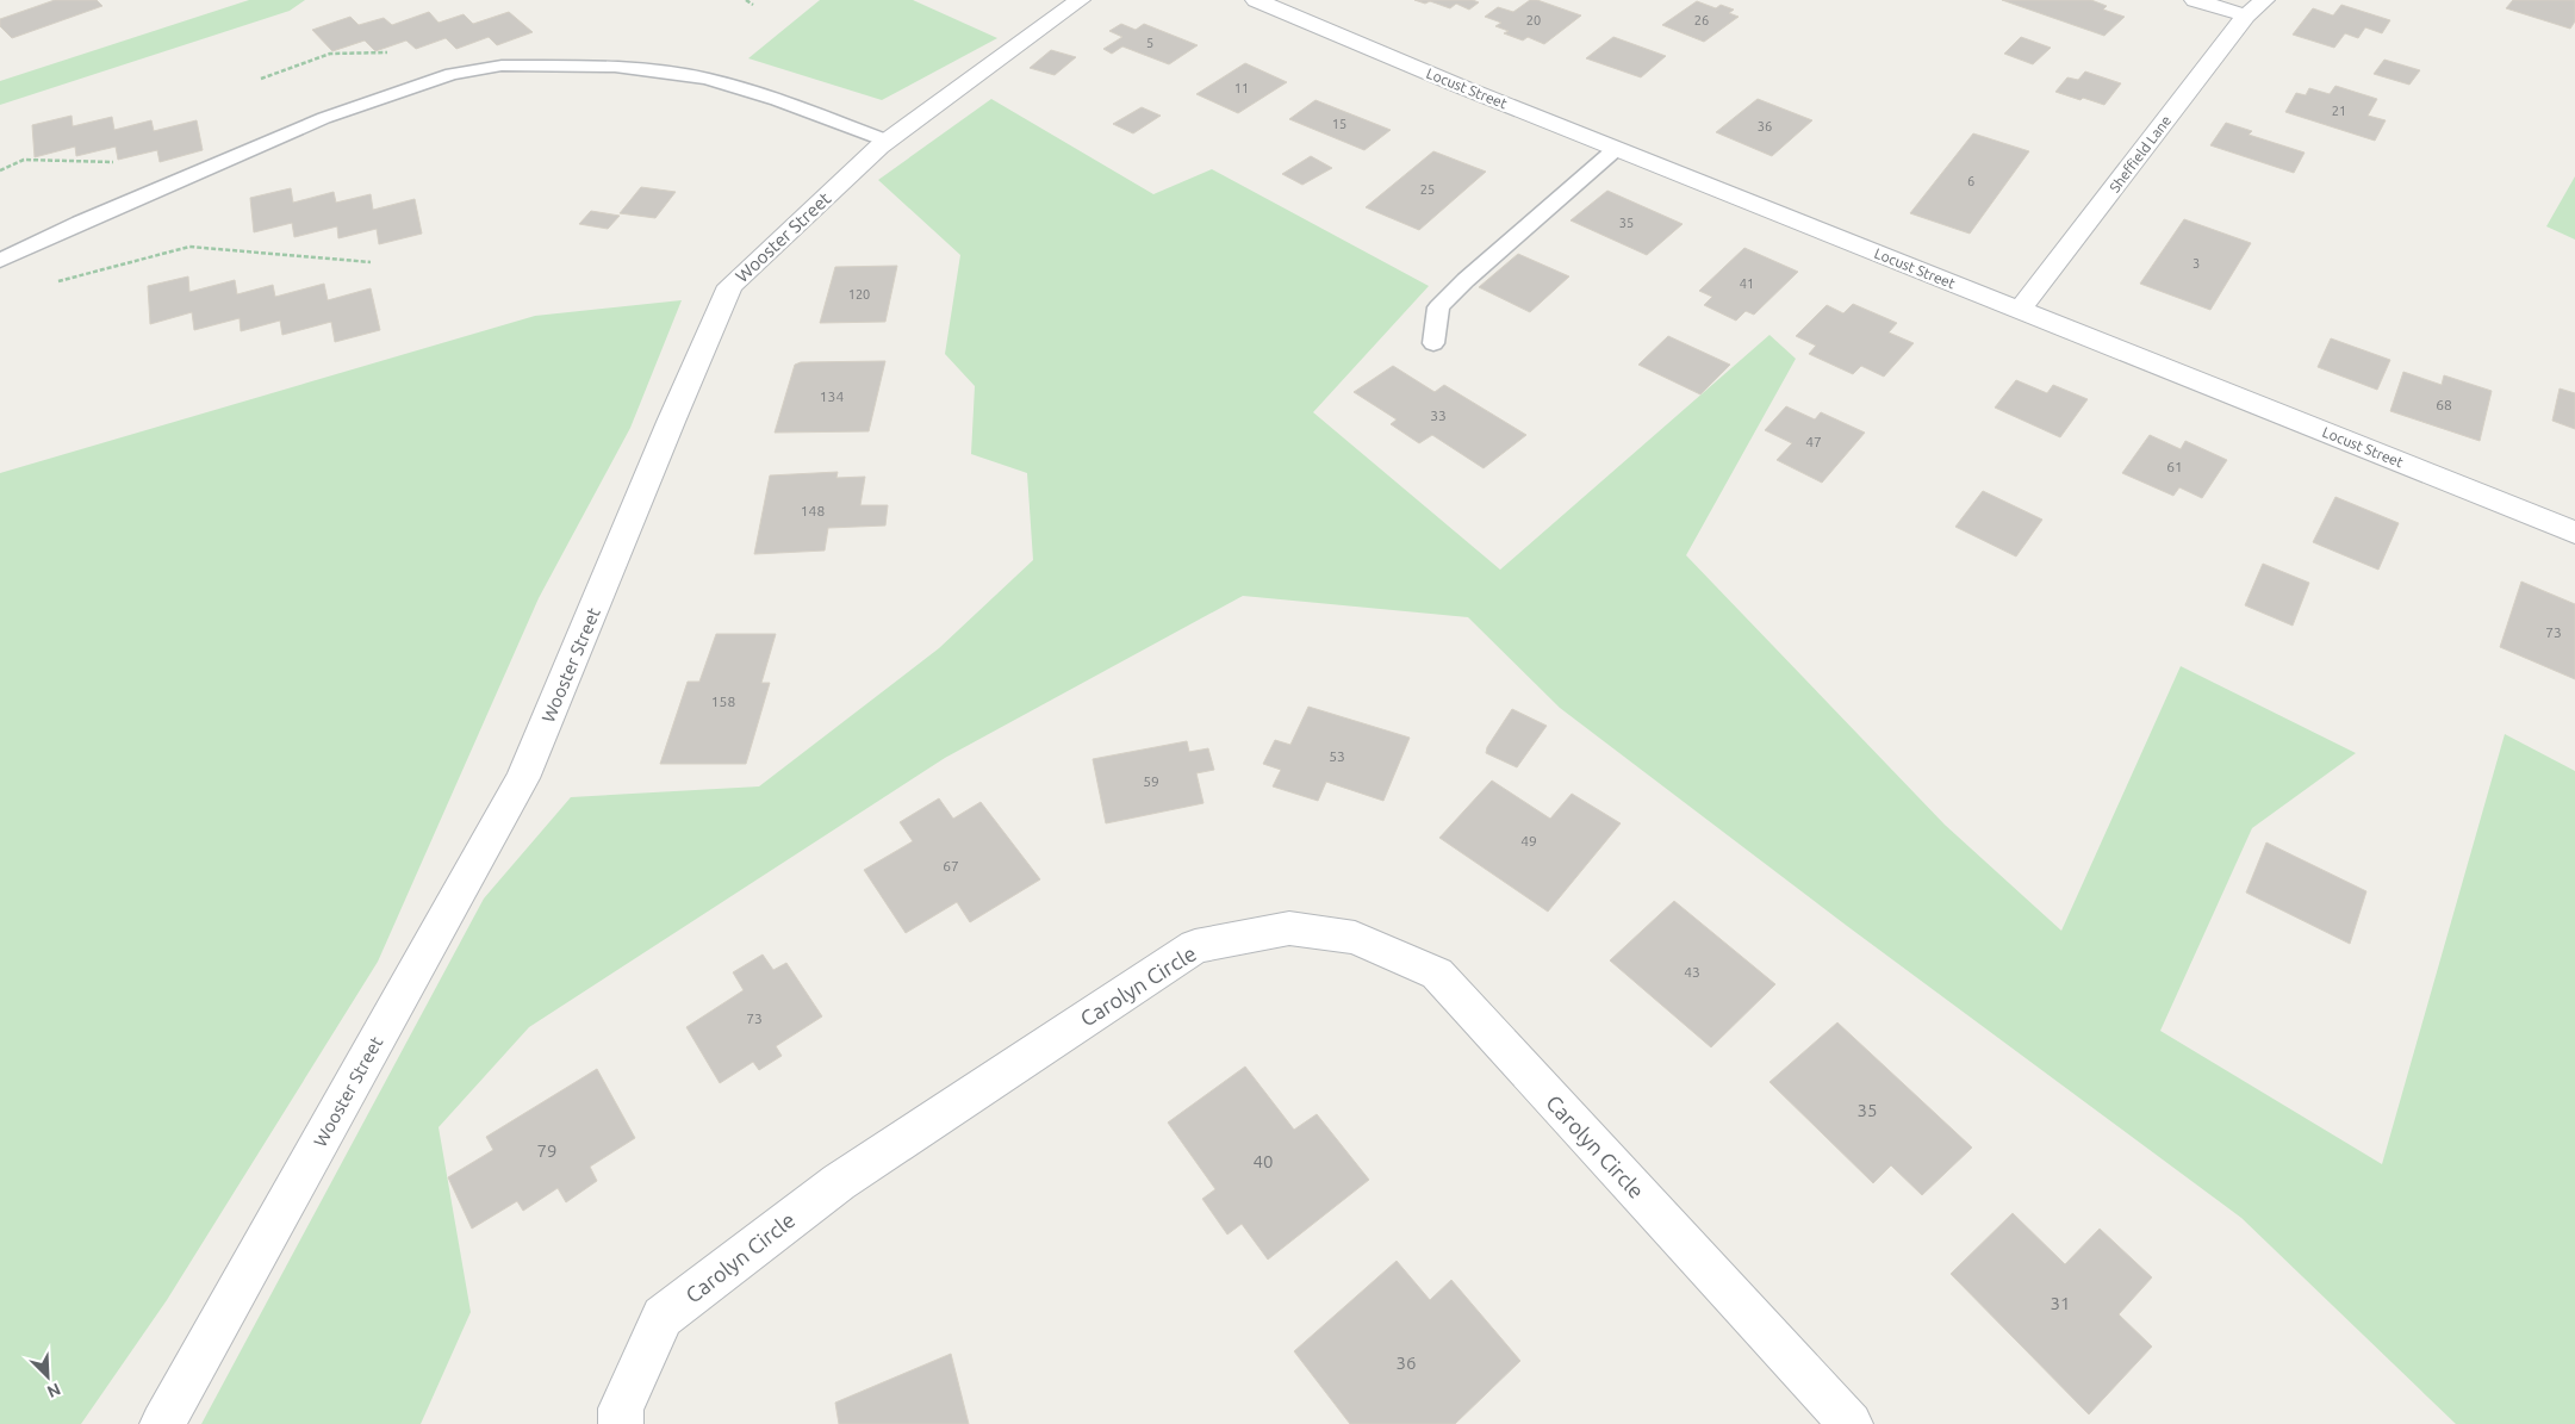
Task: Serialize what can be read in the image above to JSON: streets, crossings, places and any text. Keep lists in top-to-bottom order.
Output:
{
  "streets": {
    "street": [
      "Locust Street",
      "Sheffield Lane",
      "Wooster Street",
      "Carolyn Circle"
    ]
  },
  "crossings": [
    ["Locust Street", "Sheffield Lane"]
  ],
  "house_numbers": [
    "20",
    "26",
    "5",
    "11",
    "21",
    "15",
    "36",
    "6",
    "25",
    "35",
    "3",
    "41",
    "120",
    "134",
    "68",
    "33",
    "47",
    "61",
    "148",
    "73",
    "158",
    "53",
    "59",
    "49",
    "67",
    "43",
    "73",
    "35",
    "79",
    "40",
    "31",
    "36"
  ],
  "north": "bottom right"
}
